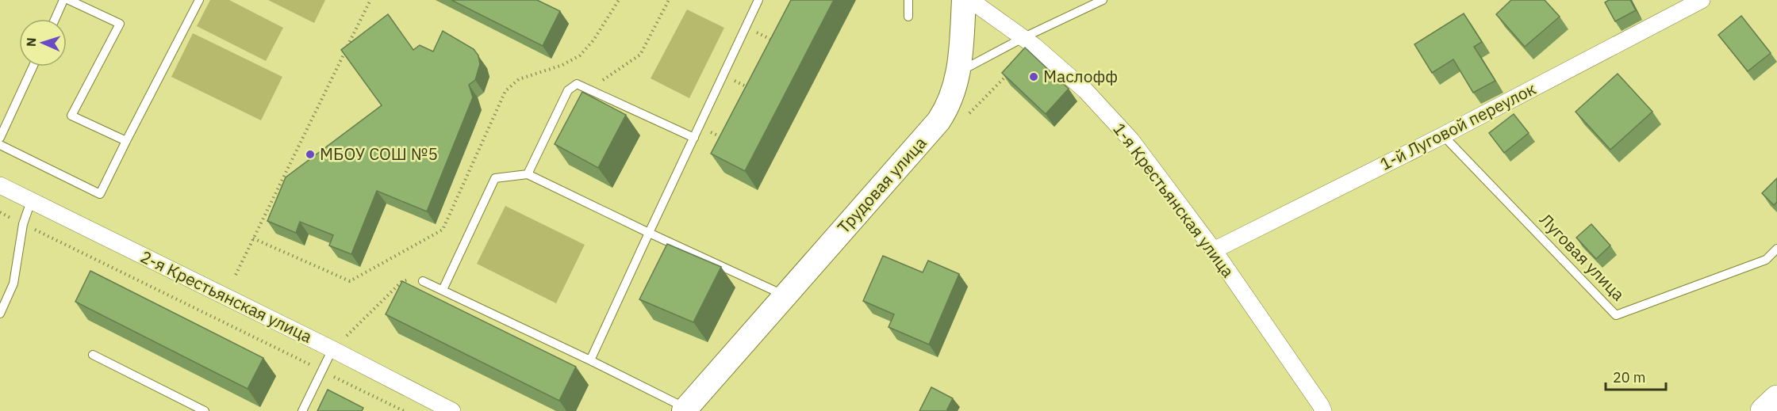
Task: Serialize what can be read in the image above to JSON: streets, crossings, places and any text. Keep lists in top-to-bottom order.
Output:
{
  "streets": {
    "main road": ["Трудовая улица"],
    "street": ["1-й Луговой переулок", "1-я Крестьянская улица", "2-я Крестьянская улица"],
    "lane": ["Луговая улица"]
  },
  "crossings": [
    ["1-й Луговой переулок", "1-я Крестьянская улица"],
    ["1-й Луговой переулок", "Луговая улица"]
  ],
  "places": ["Маслофф", "МБОУ СОШ №5"],
  "scale_bar": "20 m",
  "north": "left"
}
